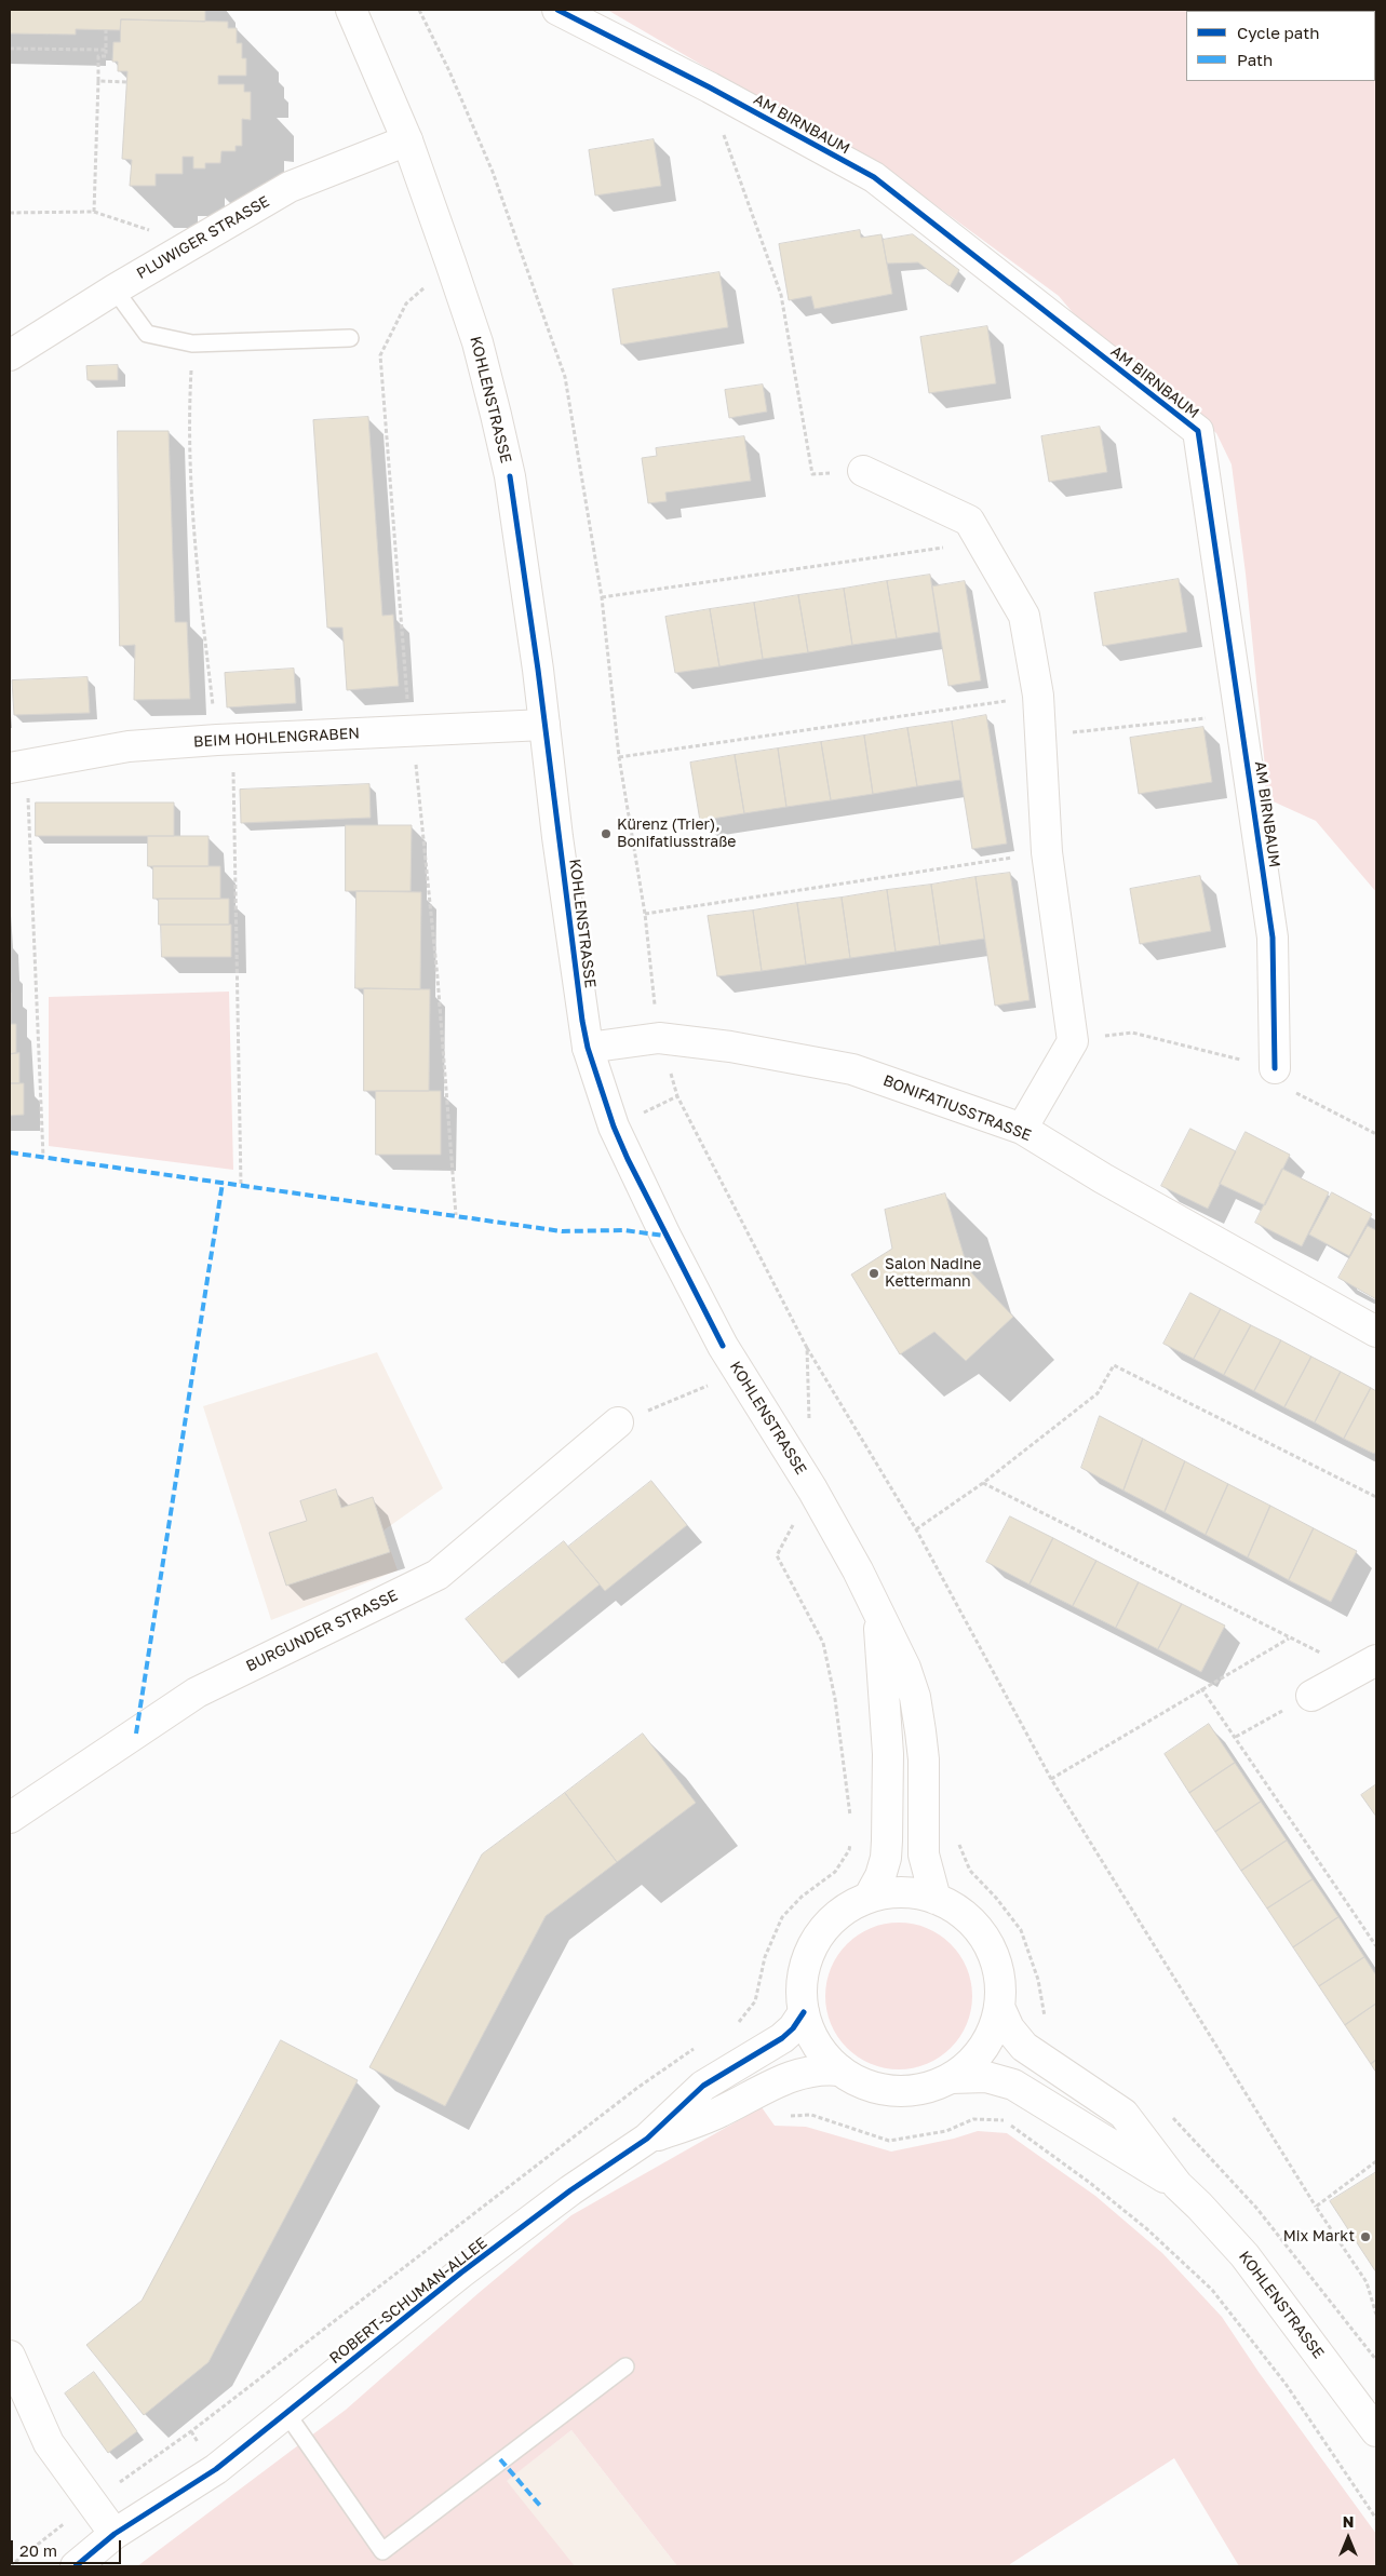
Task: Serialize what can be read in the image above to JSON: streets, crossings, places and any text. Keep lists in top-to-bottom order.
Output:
{
  "streets": {
    "street": [
      "AM BIRNBAUM",
      "PLUWIGER STRASSE",
      "KOHLENSTRASSE",
      "BEIM HOHLENGRABEN",
      "BONIFATIUSSTRASSE",
      "BURGUNDER STRASSE",
      "ROBERT-SCHUMAN-ALLEE"
    ]
  },
  "crossings": [
    ["PLUWIGER STRASSE", "KOHLENSTRASSE"],
    ["KOHLENSTRASSE", "BEIM HOHLENGRABEN"],
    ["KOHLENSTRASSE", "BONIFATIUSSTRASSE"],
    ["KOHLENSTRASSE", "ROBERT-SCHUMAN-ALLEE"]
  ],
  "places": ["Kürenz (Trier), Bonifatiusstraße", "Salon Nadine Kettermann", "Mix Markt"],
  "legend": ["Cycle path", "Path"],
  "scale_bar": "20 m",
  "north": "top"
}
